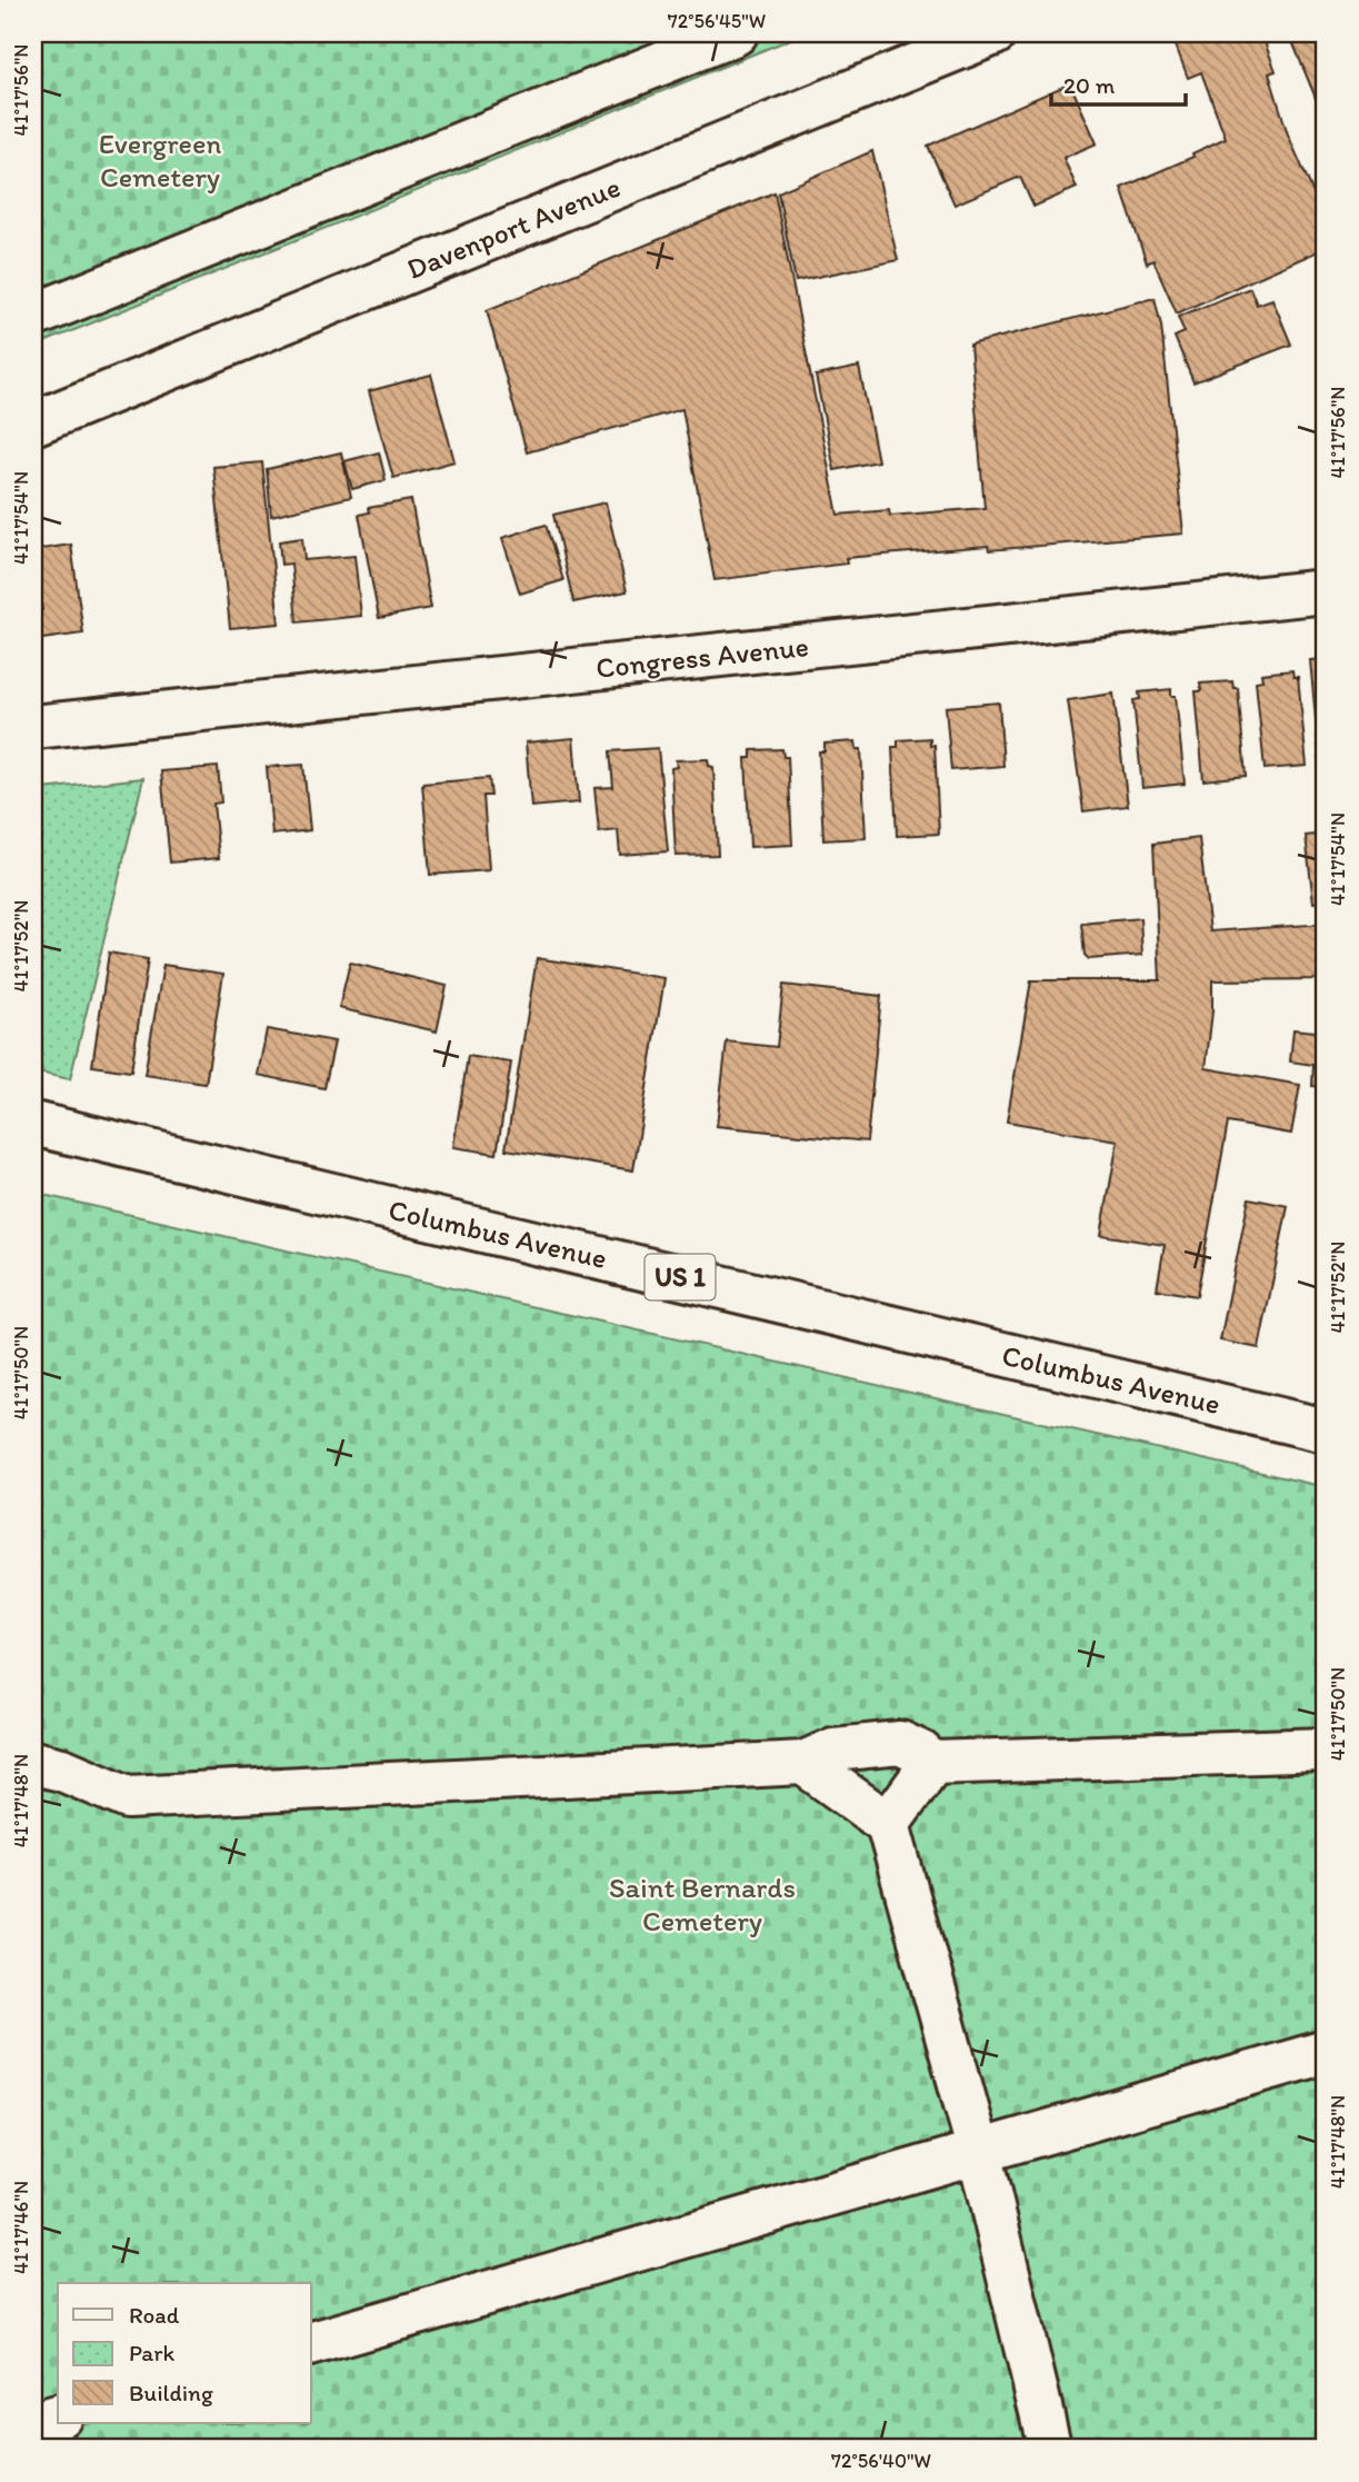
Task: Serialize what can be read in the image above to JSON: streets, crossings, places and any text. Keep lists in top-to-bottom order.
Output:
{
  "streets": {
    "main road": [
      "Davenport Avenue",
      "Congress Avenue",
      "Columbus Avenue",
      "US 1"
    ]
  },
  "parks": ["Evergreen Cemetery", "Saint Bernards Cemetery"],
  "legend": ["Road", "Park", "Building"],
  "scale_bar": "20 m",
  "coordinates": [
    "72°56'45\"W",
    "41°17'56\"N",
    "41°17'54\"N",
    "41°17'52\"N",
    "41°17'50\"N",
    "41°17'48\"N",
    "41°17'46\"N",
    "72°56'40\"W"
  ]
}
